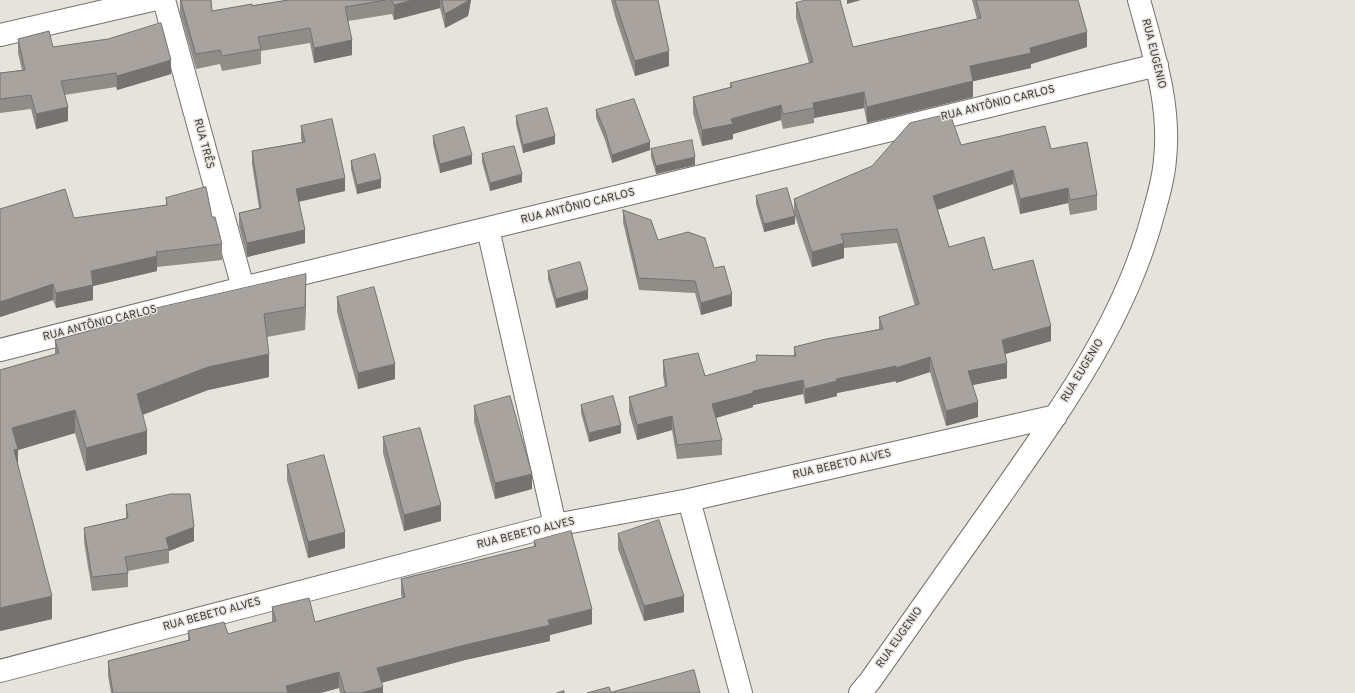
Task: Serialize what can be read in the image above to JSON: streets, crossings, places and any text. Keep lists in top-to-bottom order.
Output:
{
  "streets": {
    "street": [
      "RUA EUGENIO",
      "RUA ANTÔNIO CARLOS",
      "RUA TRÊS",
      "RUA BEBETO ALVES"
    ]
  },
  "crossings": [
    ["RUA EUGENIO", "RUA ANTÔNIO CARLOS"],
    ["RUA EUGENIO", "RUA BEBETO ALVES"],
    ["RUA ANTÔNIO CARLOS", "RUA TRÊS"]
  ]
}
